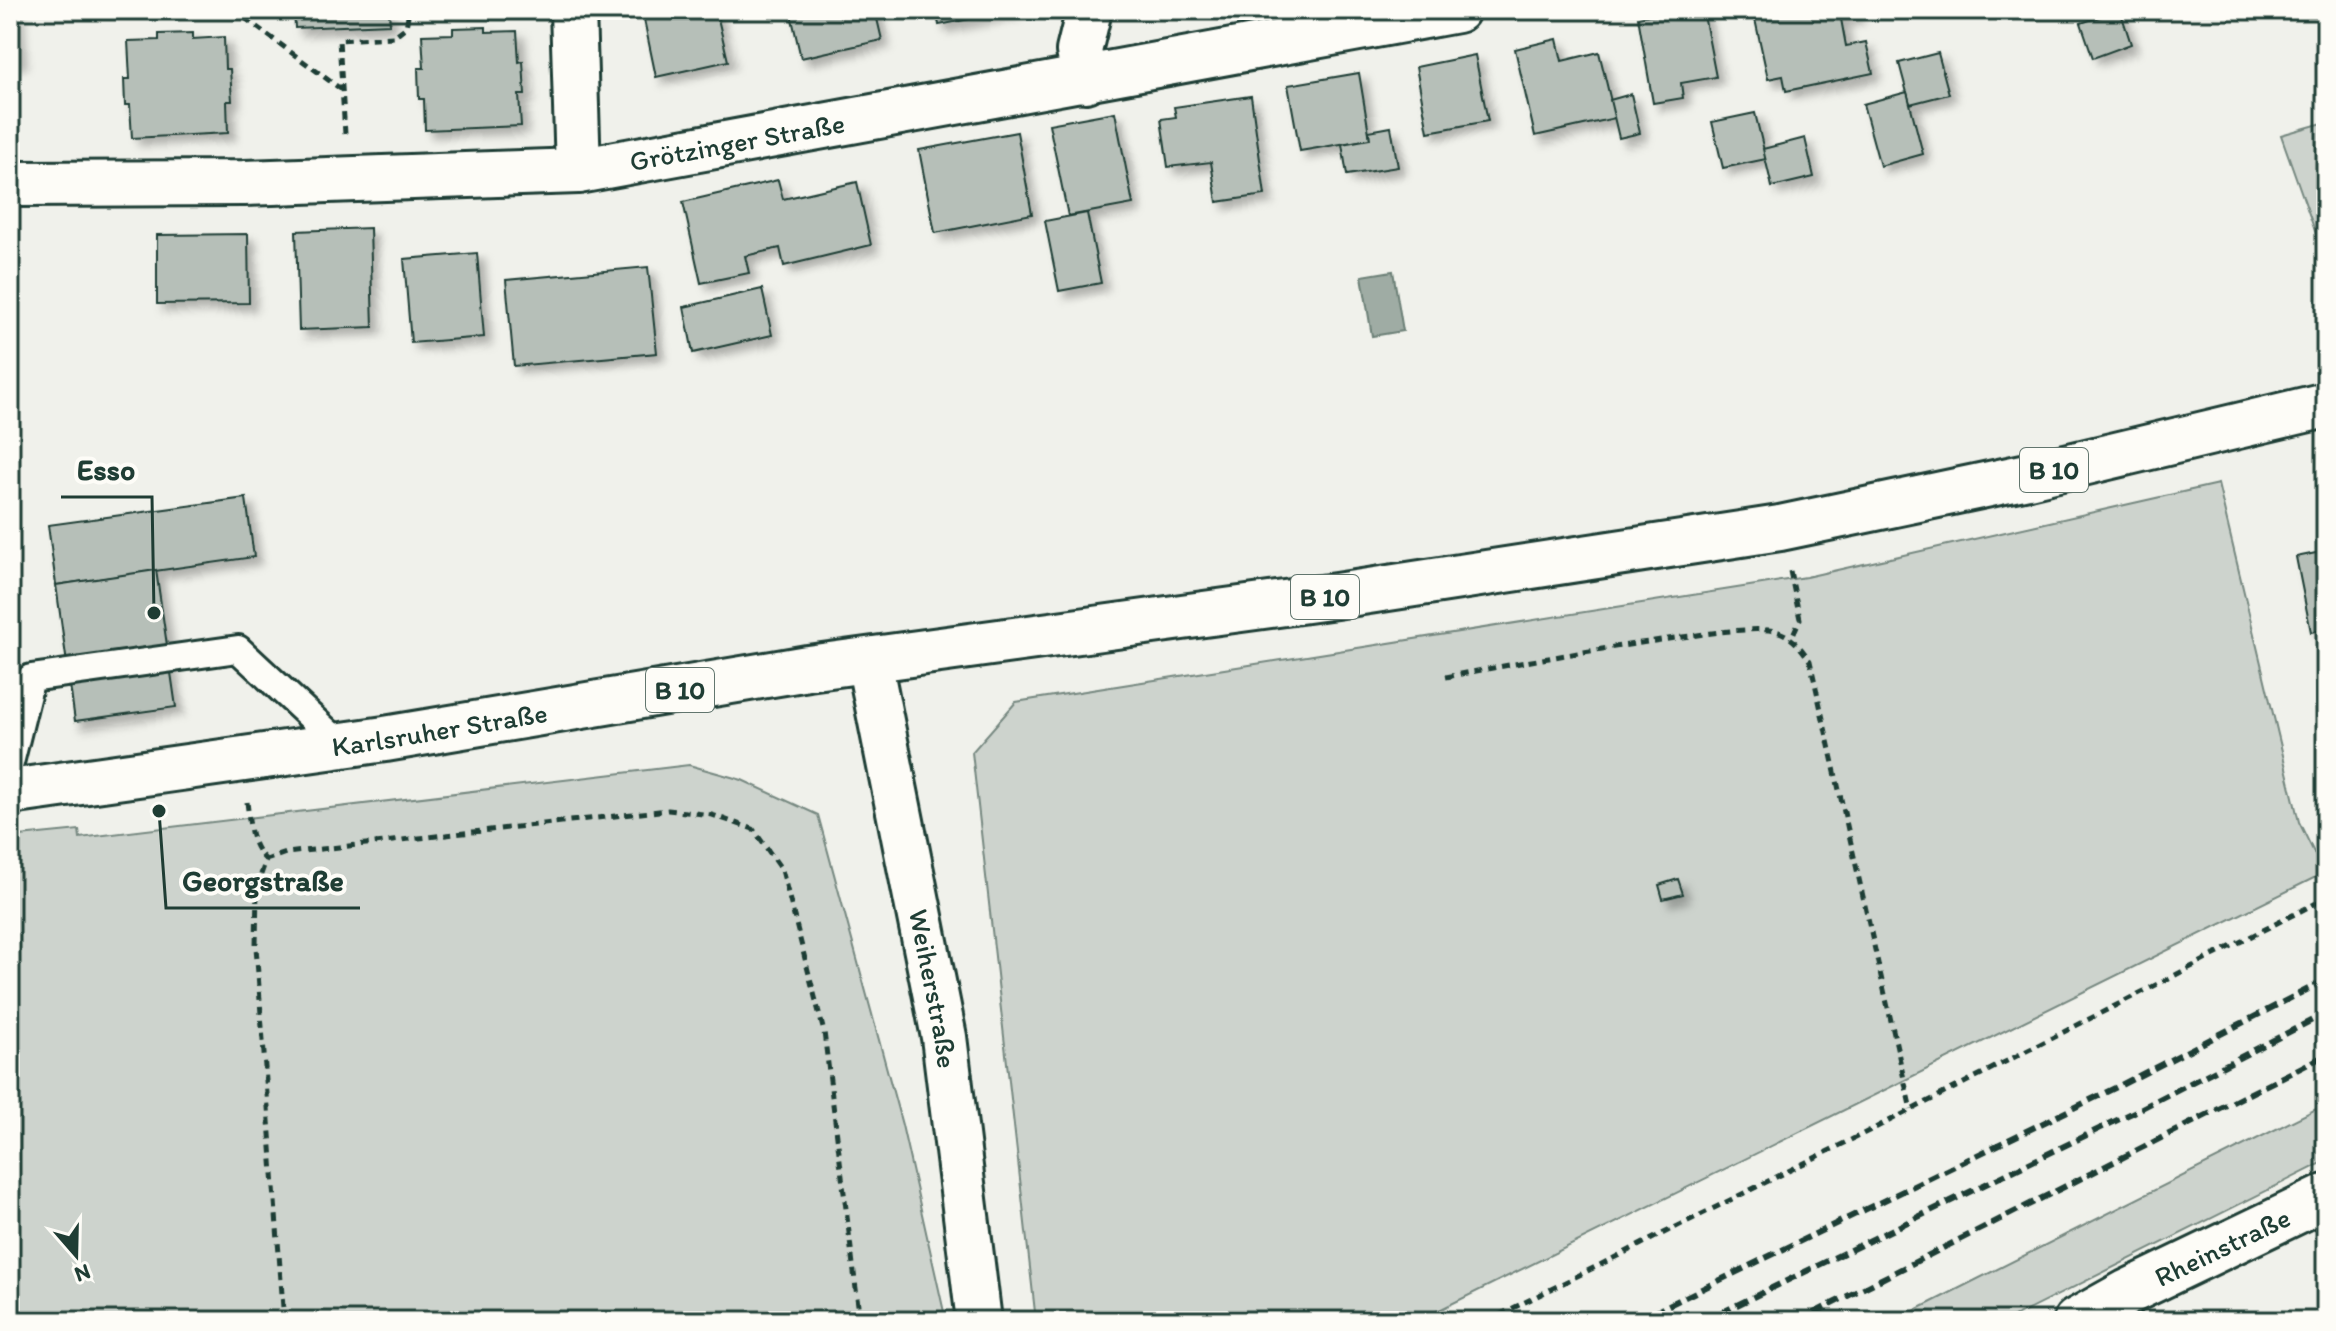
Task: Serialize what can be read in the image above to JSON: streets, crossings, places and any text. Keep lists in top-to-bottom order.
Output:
{
  "streets": {
    "street": [
      "Grötzinger Straße",
      "B 10",
      "Karlsruher Straße",
      "Weiherstraße",
      "Rheinstraße"
    ]
  },
  "crossings": [
    ["B 10", "Karlsruher Straße"],
    ["B 10", "Weiherstraße"],
    ["Karlsruher Straße", "Weiherstraße"]
  ],
  "places": ["Esso", "Georgstraße"],
  "north": "bottom"
}
